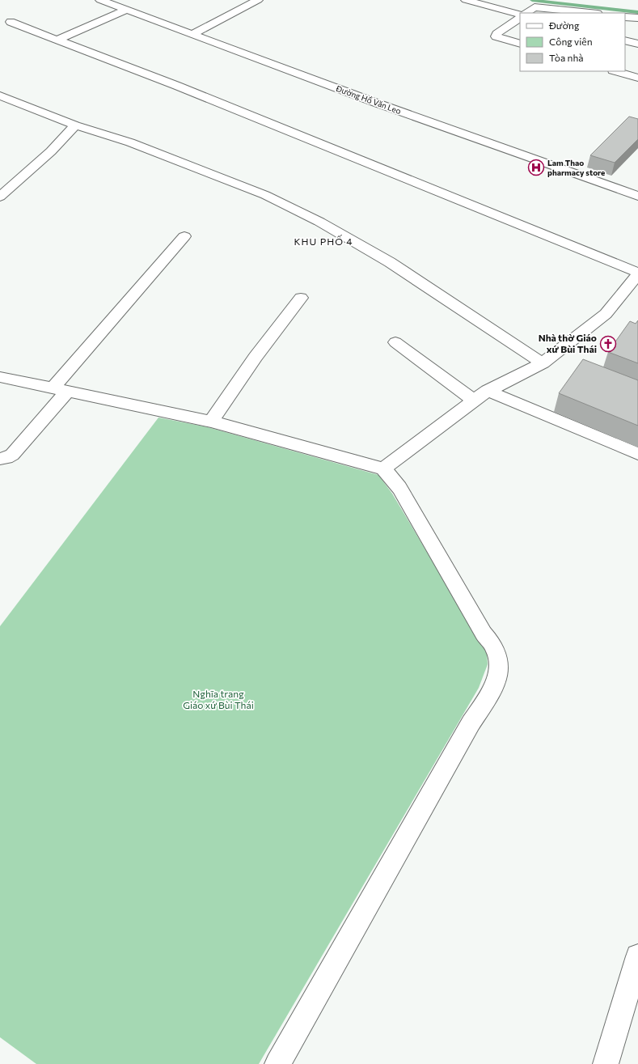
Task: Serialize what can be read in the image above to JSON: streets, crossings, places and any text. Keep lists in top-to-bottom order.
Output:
{
  "streets": {
    "street": ["Đường Hồ Văn Leo"]
  },
  "districts": ["KHU PHỐ 4"],
  "parks": ["Nghĩa trang Giáo xứ Bùi Thái"],
  "places": {
    "hospital": ["Lam Thao pharmacy store"],
    "church": ["Nhà thờ Giáo xứ Bùi Thái"]
  },
  "legend": ["Đường", "Công viên", "Tòa nhà"]
}
